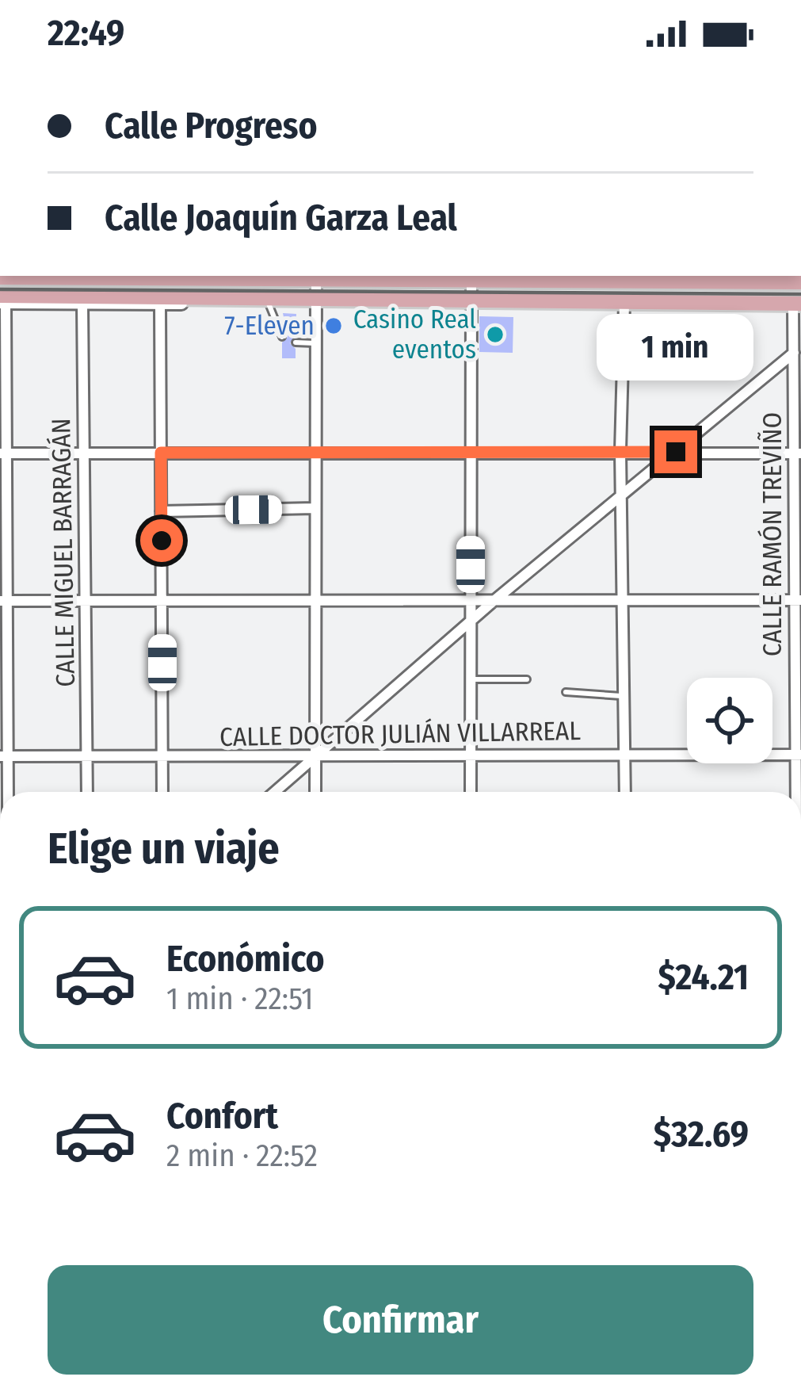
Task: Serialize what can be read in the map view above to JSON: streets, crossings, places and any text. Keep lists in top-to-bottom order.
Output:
{
  "streets": {
    "street": ["CALLE RAMÓN TREVIÑO", "CALLE MIGUEL BARRAGÁN", "CALLE DOCTOR JULIÁN VILLARREAL"]
  },
  "crossings": [
    ["CALLE RAMÓN TREVIÑO", "CALLE DOCTOR JULIÁN VILLARREAL"],
    ["CALLE MIGUEL BARRAGÁN", "CALLE DOCTOR JULIÁN VILLARREAL"]
  ],
  "places": ["7-Eleven", "Casino Real eventos"],
  "page": {
    "status": "22:49",
    "banner": ["Calle Progreso", "Calle Joaquín Garza Leal"],
    "bubble": "1 min",
    "heading": "Elige un viaje",
    "list": [
      {
        "name": "Económico",
        "note": "1 min · 22:51",
        "value": "$24.21"
      },
      {
        "name": "Confort",
        "note": "2 min · 22:52",
        "value": "$32.69"
      }
    ],
    "buttons": "Confirmar"
  }
}
